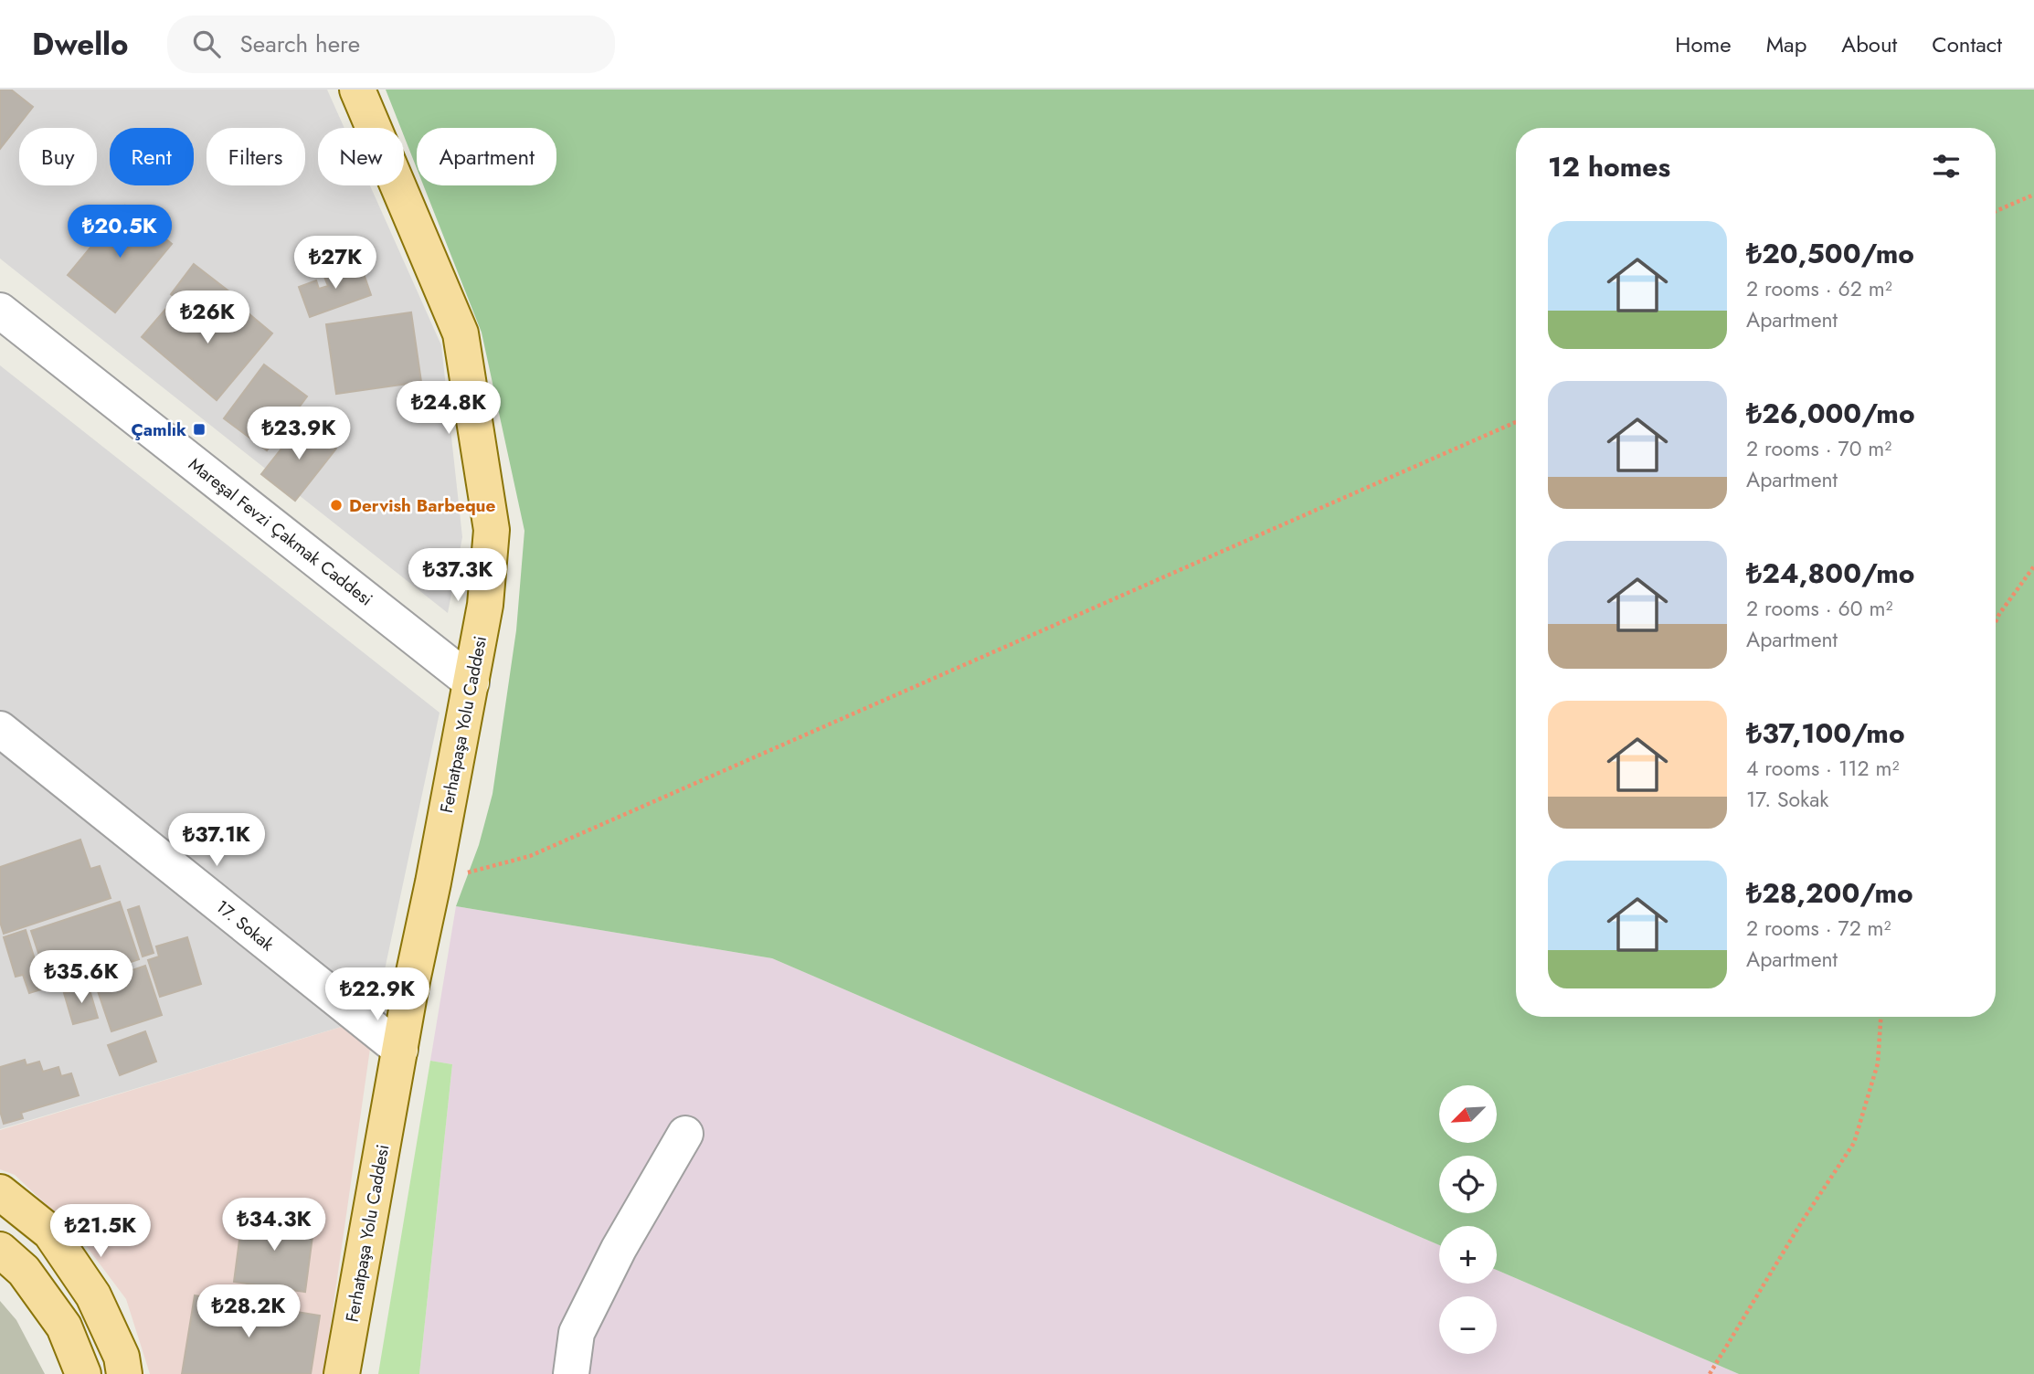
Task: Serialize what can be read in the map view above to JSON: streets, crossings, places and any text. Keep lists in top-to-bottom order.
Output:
{
  "streets": {
    "main road": ["Ferhatpaşa Yolu Caddesi"],
    "street": ["Mareşal Fevzi Çakmak Caddesi", "17. Sokak"]
  },
  "crossings": [
    ["Mareşal Fevzi Çakmak Caddesi", "Ferhatpaşa Yolu Caddesi"],
    ["Ferhatpaşa Yolu Caddesi", "17. Sokak"]
  ],
  "places": {
    "transit": ["Çamlık"],
    "other": ["Dervish Barbeque"]
  },
  "north": "bottom left",
  "page": {
    "header": "Dwello",
    "search": "Search here",
    "nav": [
      "Home",
      "Map",
      "About",
      "Contact"
    ],
    "chip": [
      "Buy",
      "Rent",
      "Filters",
      "New",
      "Apartment"
    ],
    "heading": "12 homes",
    "price": [
      "₺20.5K",
      "₺27K",
      "₺26K",
      "₺24.8K",
      "₺23.9K",
      "₺37.3K",
      "₺37.1K",
      "₺35.6K",
      "₺22.9K",
      "₺34.3K",
      "₺21.5K",
      "₺28.2K"
    ],
    "list": [
      {
        "name": "₺20,500/mo",
        "note": "2 rooms · 62 m² · Apartment"
      },
      {
        "name": "₺26,000/mo",
        "note": "2 rooms · 70 m² · Apartment"
      },
      {
        "name": "₺24,800/mo",
        "note": "2 rooms · 60 m² · Apartment"
      },
      {
        "name": "₺37,100/mo",
        "note": "4 rooms · 112 m² · 17. Sokak"
      },
      {
        "name": "₺28,200/mo",
        "note": "2 rooms · 72 m² · Apartment"
      }
    ],
    "map_buttons": ["+", "−"]
  }
}
